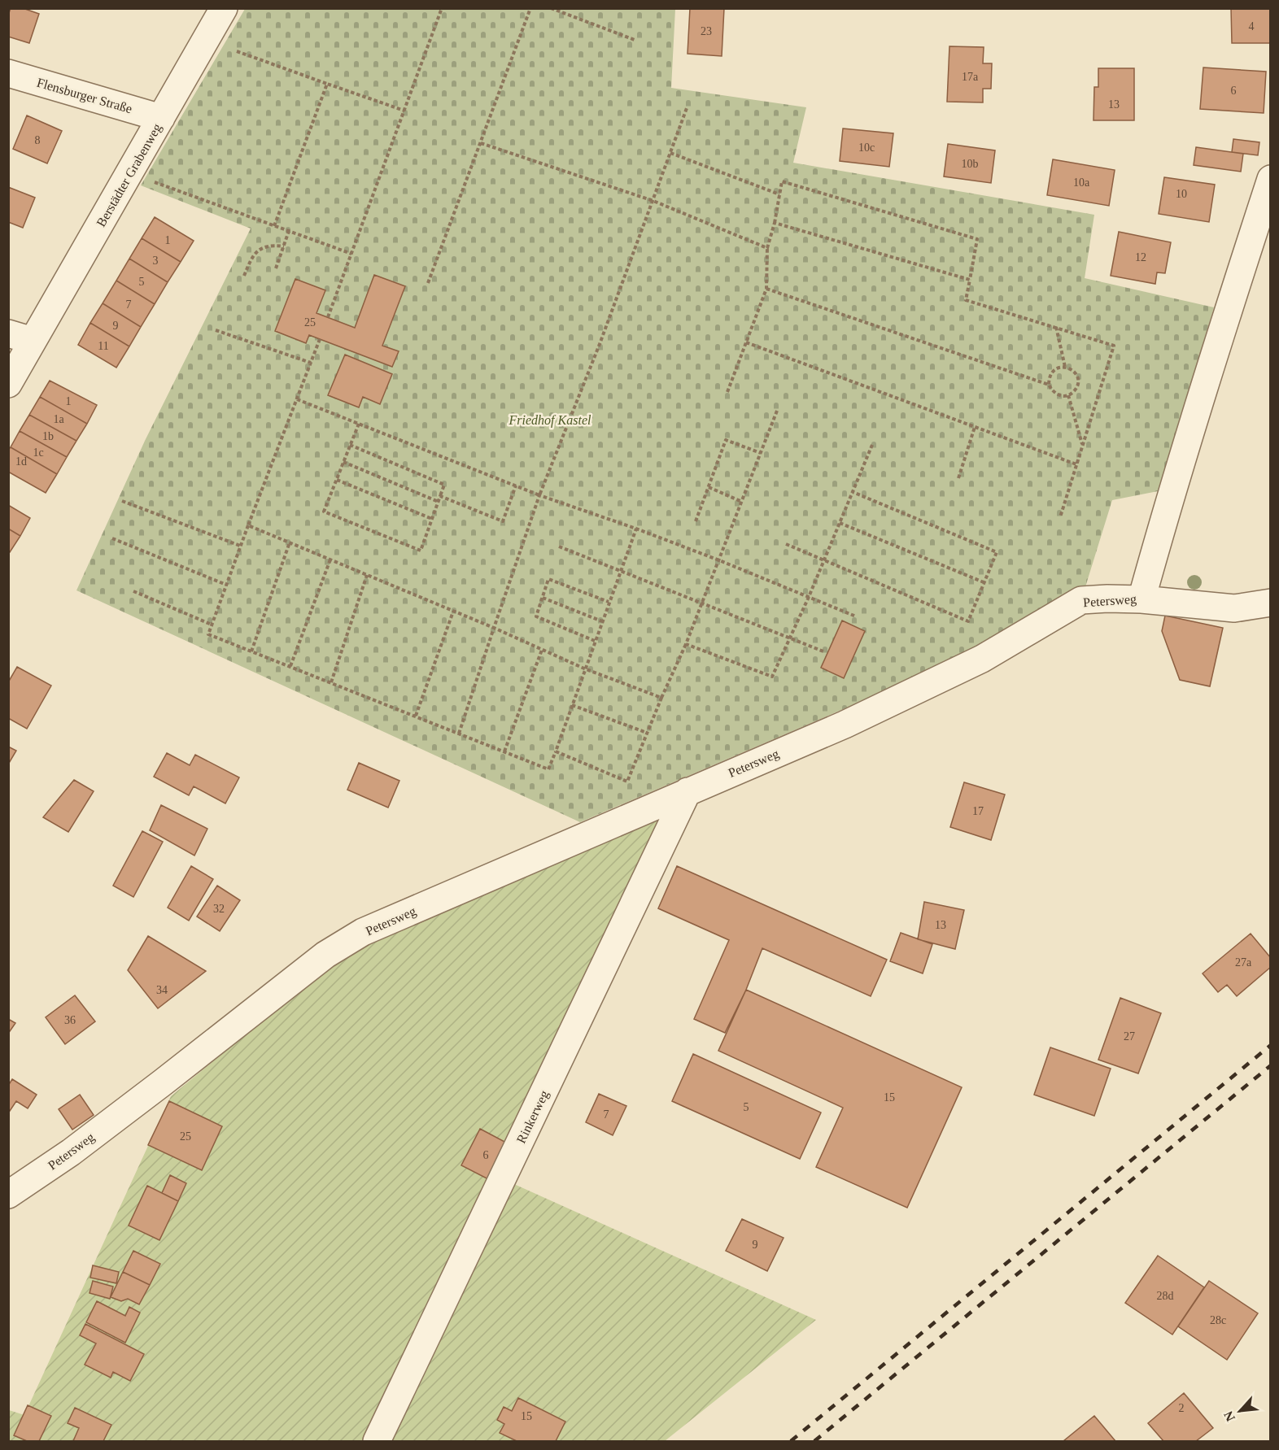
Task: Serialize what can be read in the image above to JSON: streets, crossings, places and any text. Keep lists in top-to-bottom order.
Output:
{
  "streets": {
    "street": [
      "Flensburger Straße",
      "Berstädter Grabenweg",
      "Petersweg",
      "Rinkerweg"
    ]
  },
  "crossings": [
    ["Flensburger Straße", "Berstädter Grabenweg"],
    ["Petersweg", "Rinkerweg"]
  ],
  "parks": ["Friedhof Kastel"],
  "house_numbers": [
    "4",
    "23",
    "17a",
    "6",
    "13",
    "8",
    "10c",
    "10b",
    "10a",
    "10",
    "1",
    "12",
    "3",
    "5",
    "7",
    "25",
    "9",
    "11",
    "1",
    "1a",
    "1b",
    "1c",
    "1d",
    "17",
    "32",
    "13",
    "27a",
    "34",
    "36",
    "27",
    "15",
    "5",
    "7",
    "25",
    "6",
    "9",
    "28d",
    "28c",
    "2",
    "15"
  ],
  "north": "bottom left"
}
